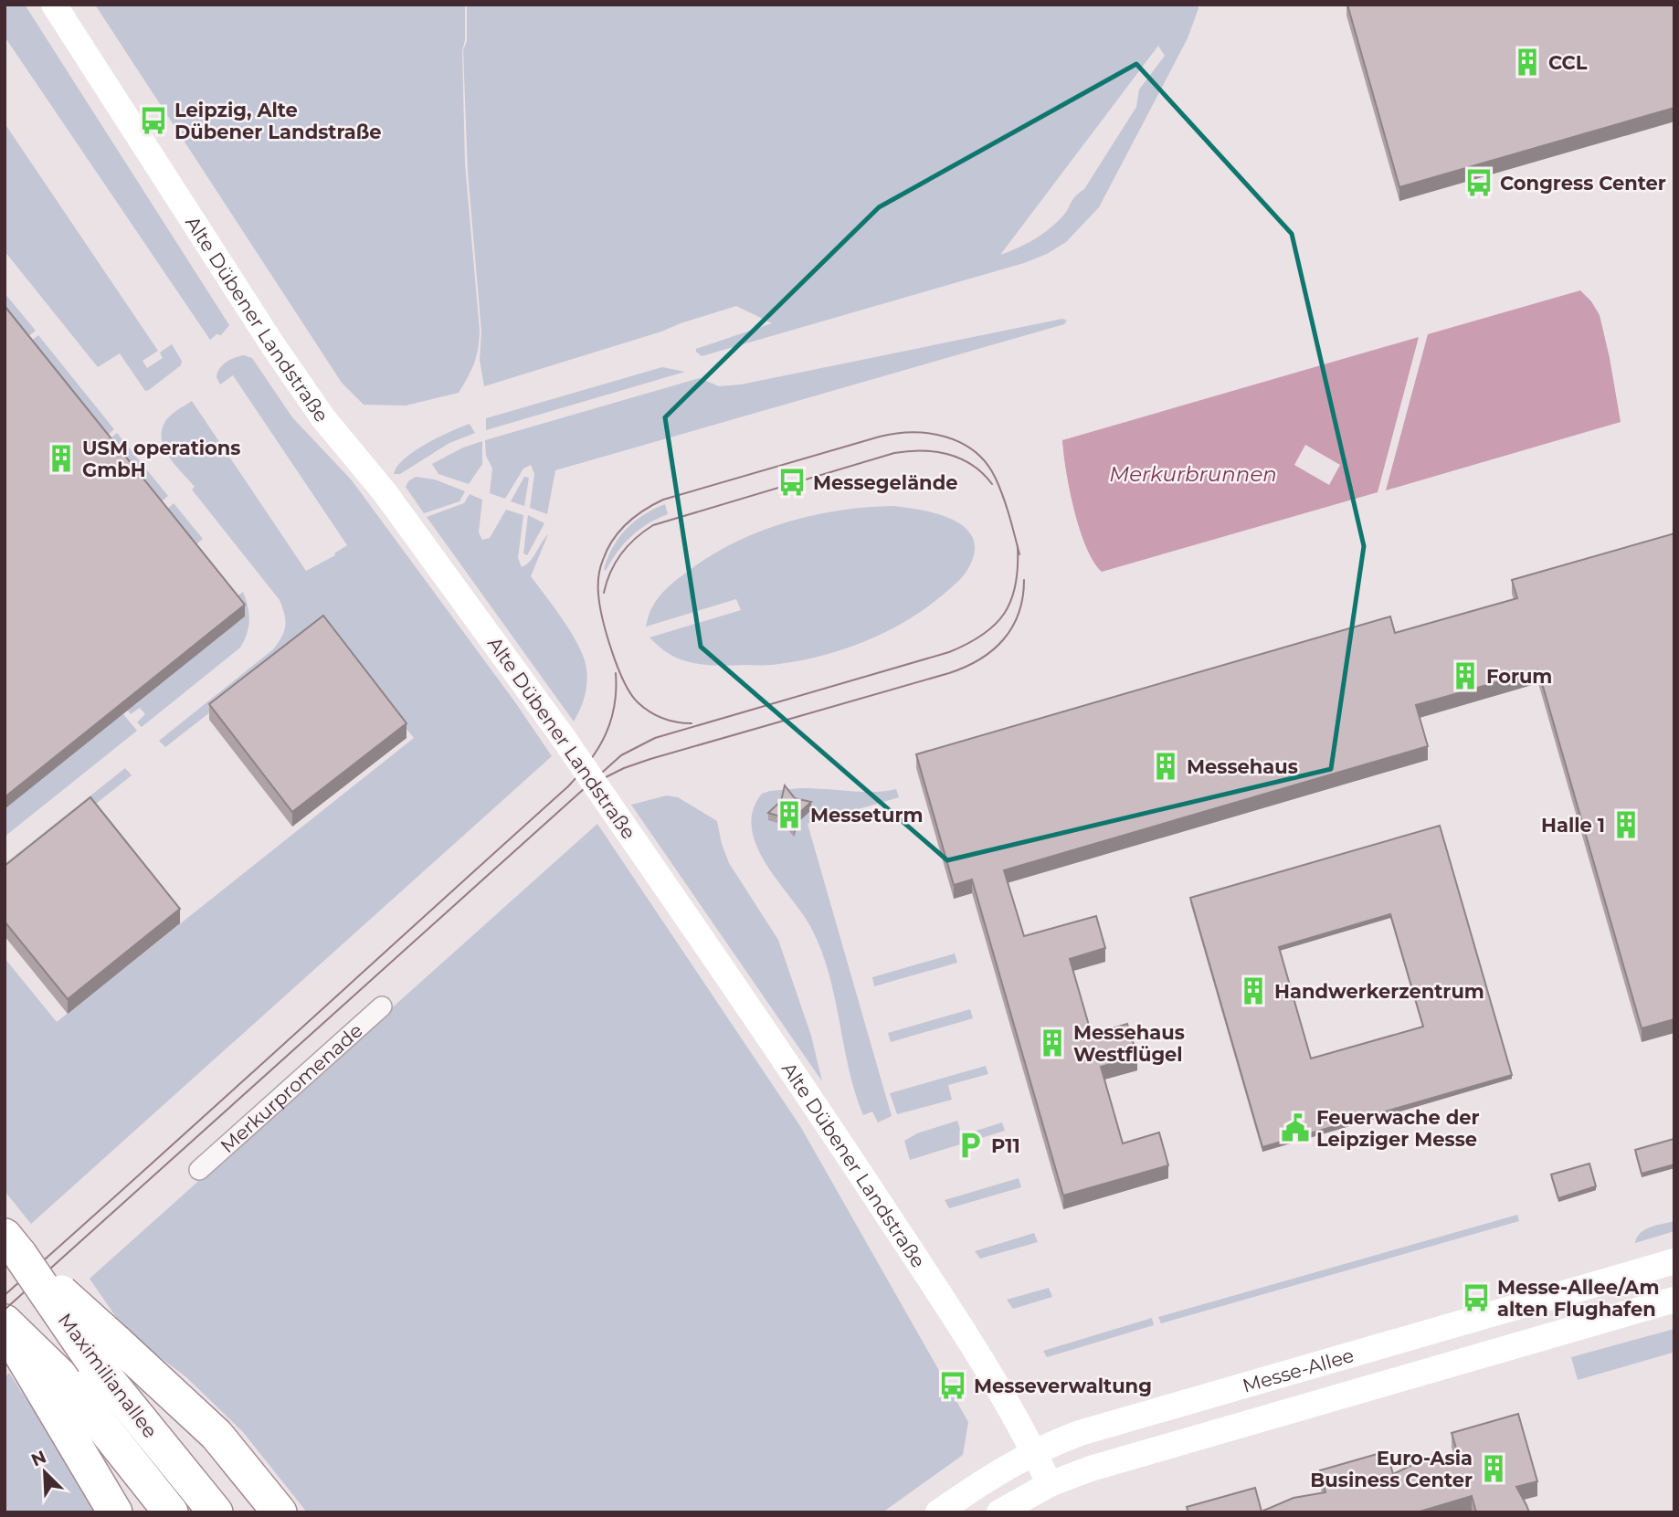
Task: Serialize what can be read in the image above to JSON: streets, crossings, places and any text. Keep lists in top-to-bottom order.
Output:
{
  "streets": {
    "highway": ["Maximilianallee"],
    "street": ["Alte Dübener Landstraße", "Merkurpromenade", "Messe-Allee"]
  },
  "crossings": [
    ["Alte Dübener Landstraße", "Messe-Allee"]
  ],
  "water": ["Merkurbrunnen"],
  "places": {
    "building": [
      "CCL",
      "USM operations GmbH",
      "Forum",
      "Messehaus",
      "Messeturm",
      "Halle 1",
      "Handwerkerzentrum",
      "Messehaus Westflügel",
      "Euro-Asia Business Center"
    ],
    "bus stop": [
      "Leipzig, Alte Dübener Landstraße",
      "Congress Center",
      "Messegelände",
      "Messe-Allee/Am alten Flughafen",
      "Messeverwaltung"
    ],
    "public building": ["Feuerwache der Leipziger Messe"],
    "parking": ["P11"]
  },
  "north": "top left"
}
